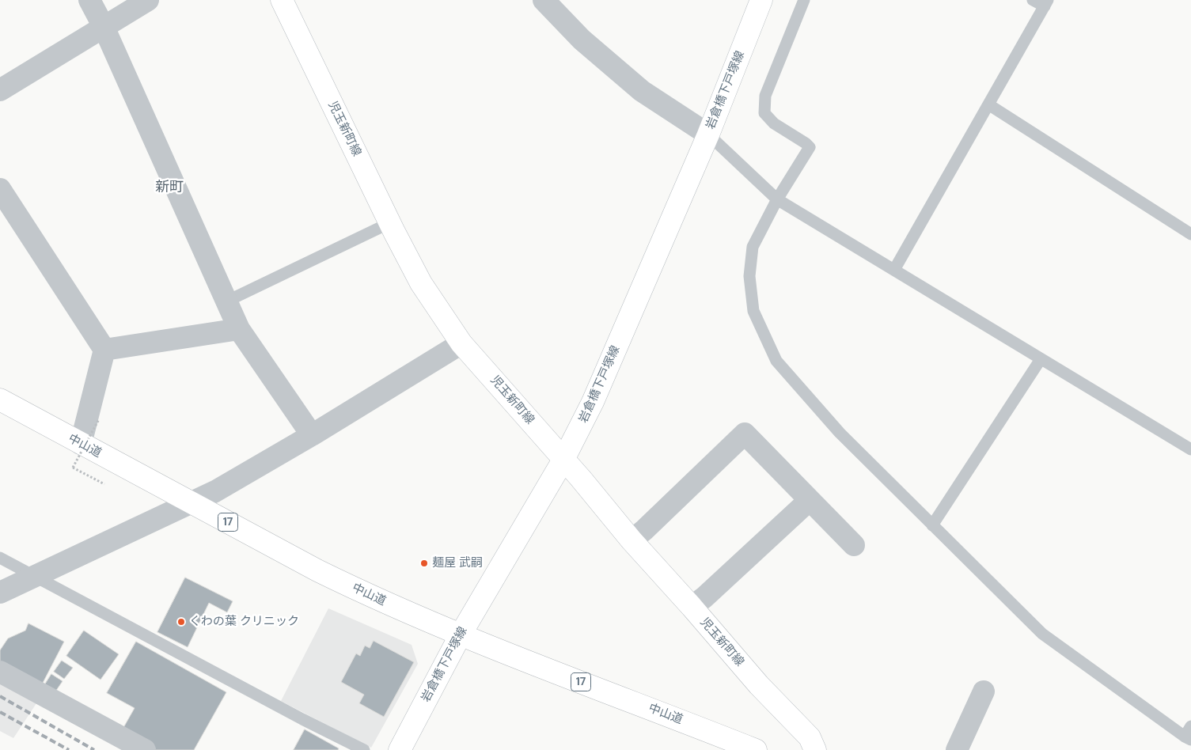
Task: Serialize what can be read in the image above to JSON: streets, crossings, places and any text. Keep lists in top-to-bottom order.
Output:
{
  "streets": {
    "main road": [
      "岩倉橋下戸塚線",
      "児玉新町線",
      "中山道",
      "17"
    ]
  },
  "crossings": [
    ["岩倉橋下戸塚線", "児玉新町線"],
    ["岩倉橋下戸塚線", "中山道"]
  ],
  "districts": ["新町"],
  "places": ["麺屋 武嗣", "くわの葉 クリニック"]
}
